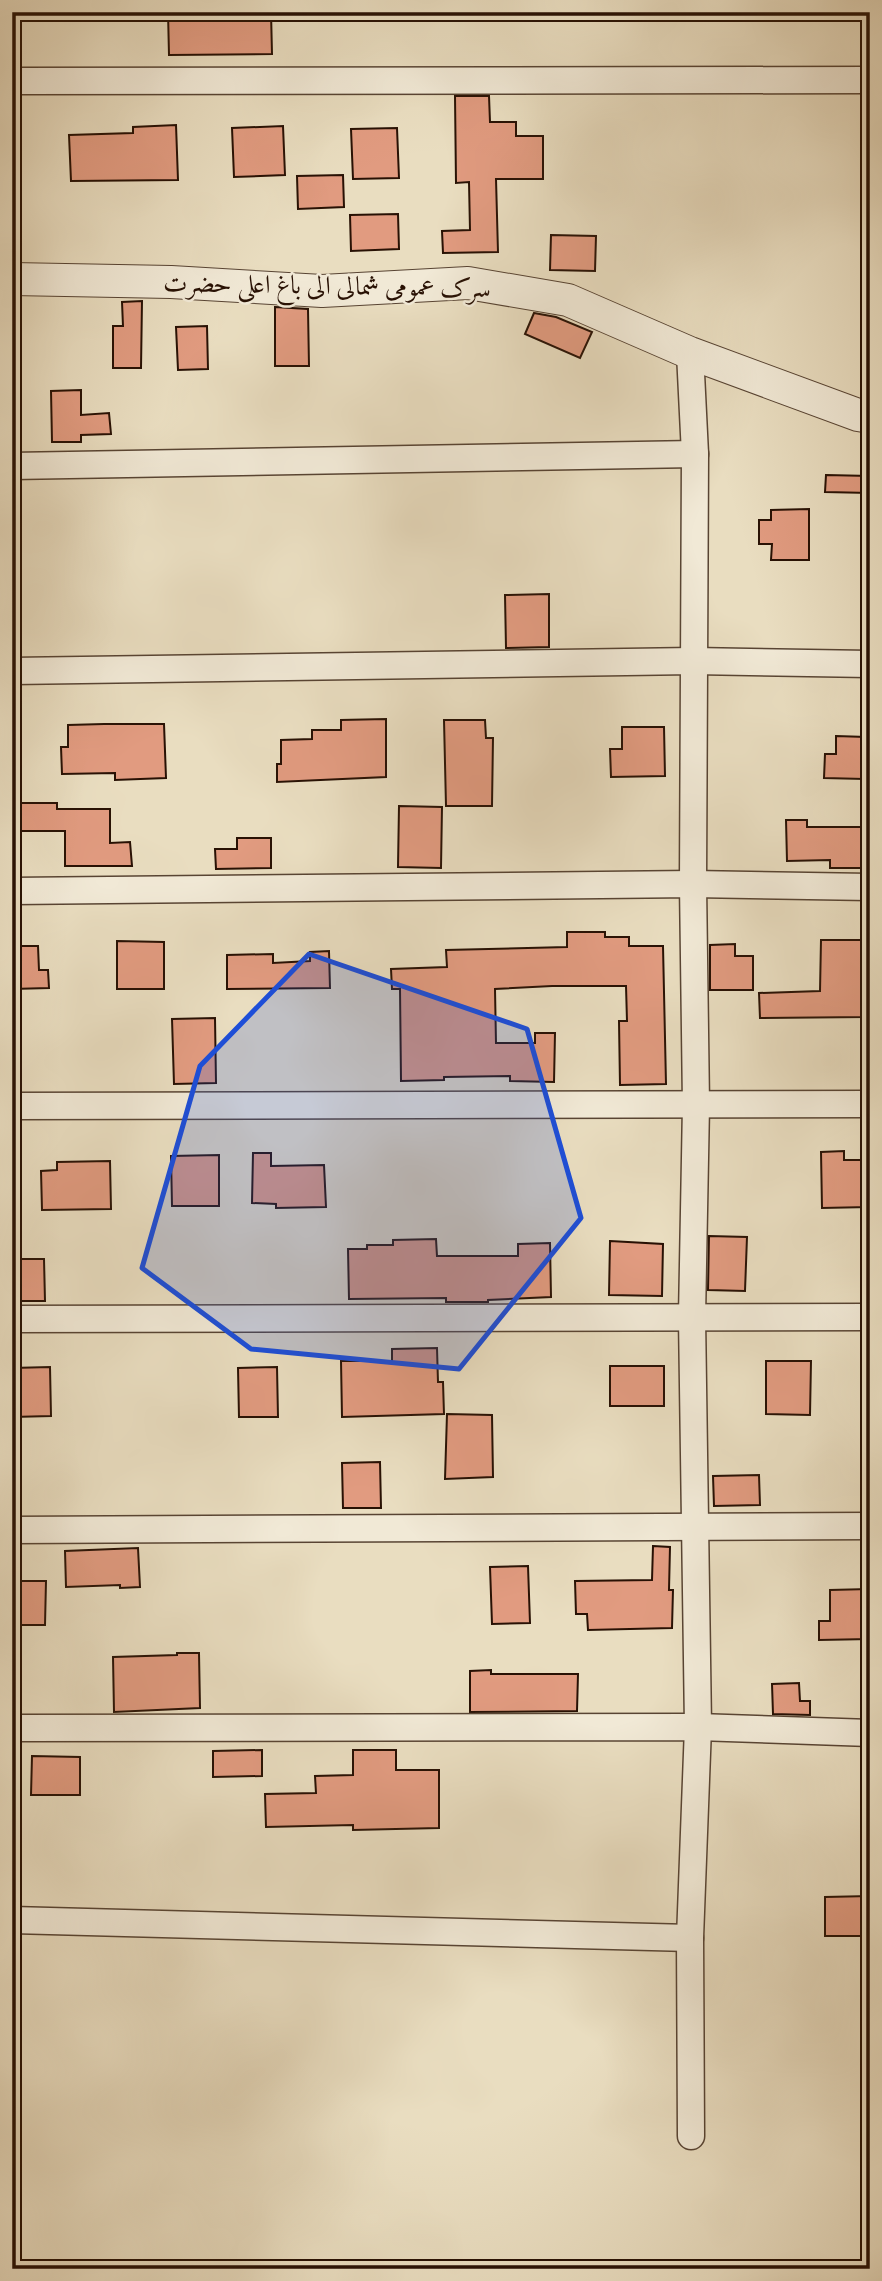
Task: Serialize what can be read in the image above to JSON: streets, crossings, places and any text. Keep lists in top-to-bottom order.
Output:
{
  "streets": {
    "street": ["سرک عمومی شمالی الی باغ اعلی حضرت"]
  }
}
